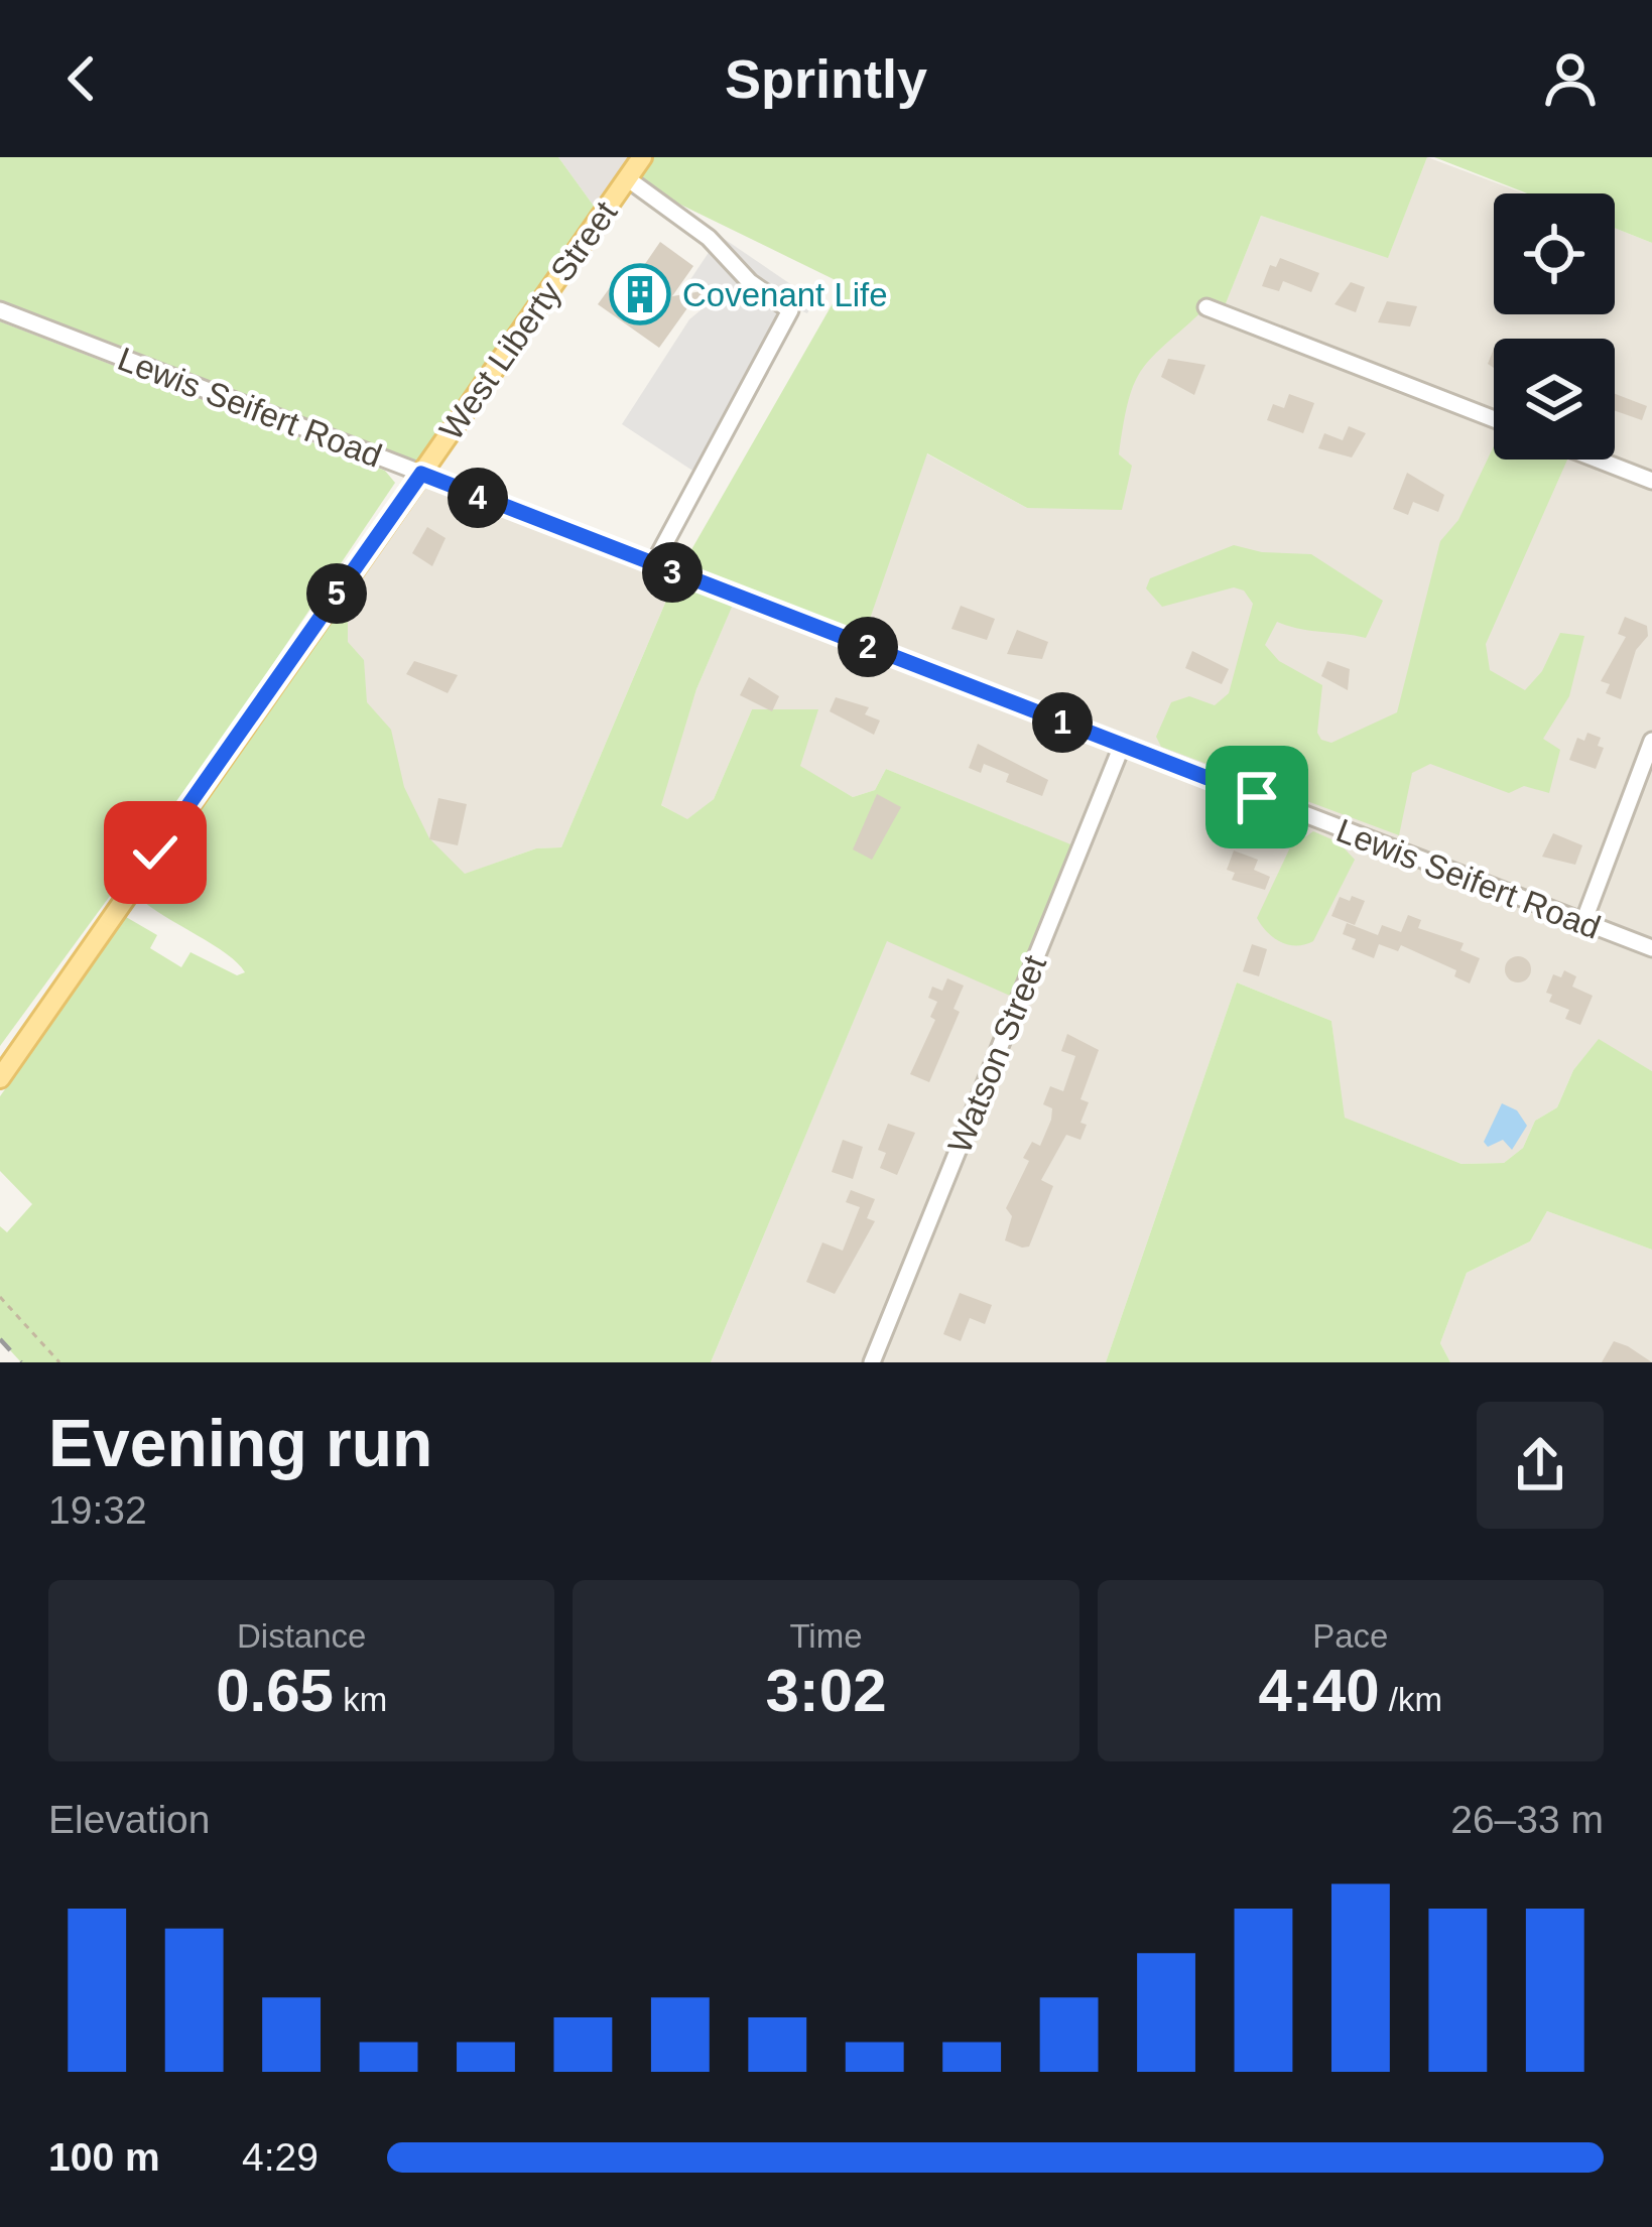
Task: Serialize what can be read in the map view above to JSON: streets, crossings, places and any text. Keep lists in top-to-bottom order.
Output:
{
  "streets": {
    "main road": ["West Liberty Street"],
    "street": ["Lewis Seifert Road", "Watson Street"]
  },
  "crossings": [
    ["West Liberty Street", "Lewis Seifert Road"],
    ["Lewis Seifert Road", "Watson Street"]
  ],
  "places": {
    "building": ["Covenant Life"]
  },
  "page": {
    "header": "Sprintly",
    "pins": [
      "4",
      "3",
      "5",
      "2",
      "1"
    ],
    "heading": ["Evening run", "19:32"],
    "stats": [
      ["Distance", "0.65 km"],
      ["Time", "3:02"],
      ["Pace", "4:40 /km"]
    ],
    "chart": ["Elevation", "26–33 m"],
    "list": [
      {
        "name": "100 m",
        "note": "4:29"
      }
    ]
  }
}
